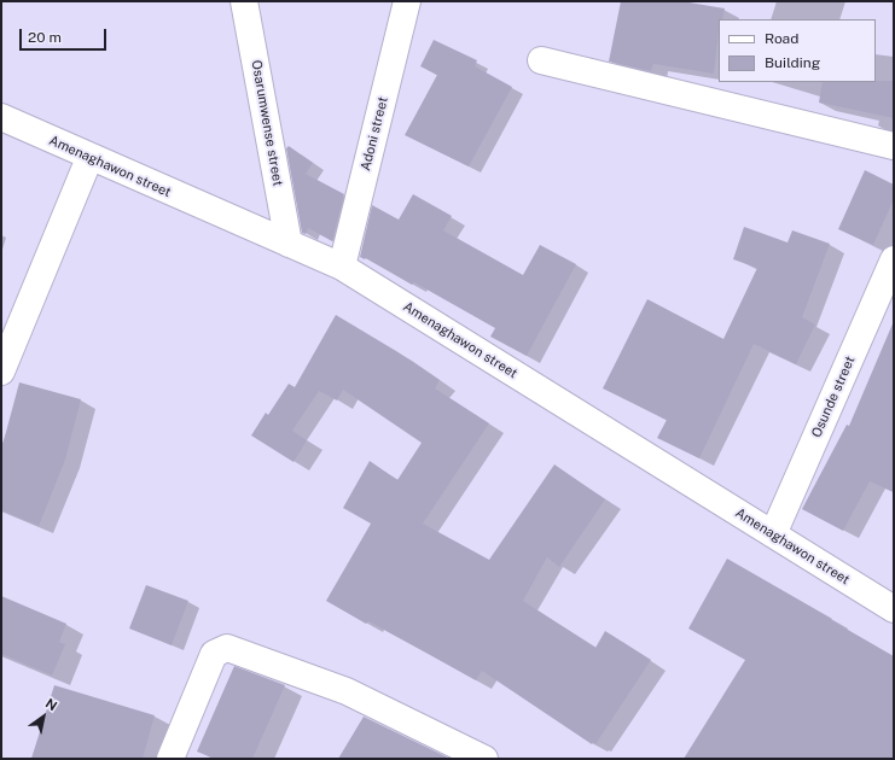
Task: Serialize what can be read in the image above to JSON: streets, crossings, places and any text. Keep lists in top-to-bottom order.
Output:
{
  "streets": {
    "street": [
      "Osarumwense street",
      "Adoni street",
      "Amenaghawon street",
      "Osunde street"
    ]
  },
  "crossings": [
    ["Osarumwense street", "Amenaghawon street"],
    ["Adoni street", "Amenaghawon street"],
    ["Amenaghawon street", "Osunde street"]
  ],
  "legend": ["Road", "Building"],
  "scale_bar": "20 m",
  "north": "top right"
}
